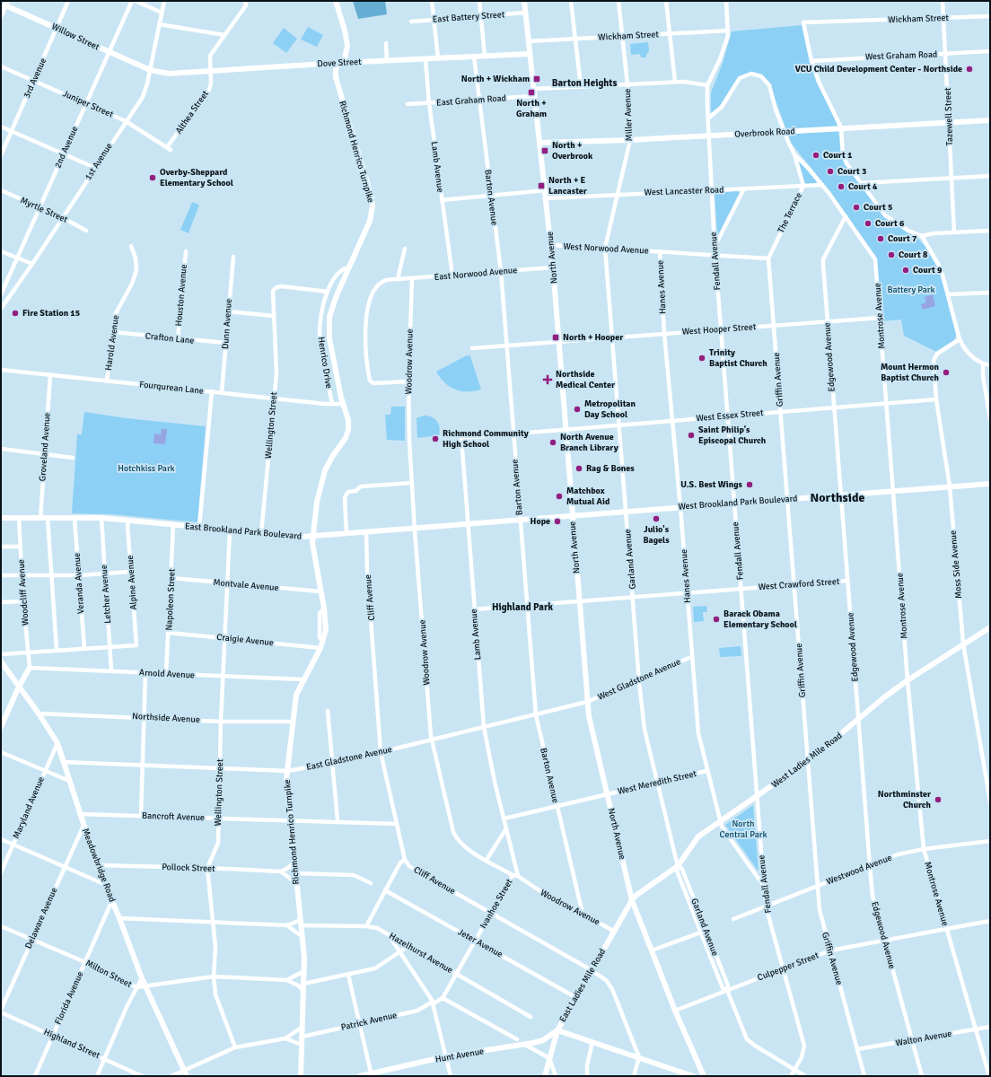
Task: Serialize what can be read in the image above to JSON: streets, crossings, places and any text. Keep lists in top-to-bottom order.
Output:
{
  "streets": {
    "street": [
      "East Battery Street",
      "Wickham Street",
      "Willow Street",
      "West Graham Road",
      "Dove Street",
      "3rd Avenue",
      "East Graham Road",
      "Juniper Street",
      "Althea Street",
      "Miller Avenue",
      "Tazewell Street",
      "Overbrook Road",
      "2nd Avenue",
      "Richmond Henrico Turnpike",
      "1st Avenue",
      "Lamb Avenue",
      "West Lancaster Road",
      "Barton Avenue",
      "Myrtle Street",
      "The Terrace",
      "West Norwood Avenue",
      "North Avenue",
      "Fendall Avenue",
      "East Norwood Avenue",
      "Hanes Avenue",
      "Houston Avenue",
      "Montrose Avenue",
      "Dunn Avenue",
      "West Hooper Street",
      "Crafton Lane",
      "Harold Avenue",
      "Edgewood Avenue",
      "Woodrow Avenue",
      "Henrico Drive",
      "Griffin Avenue",
      "Fourqurean Lane",
      "West Essex Street",
      "Wellington Street",
      "Groveland Avenue",
      "West Brookland Park Boulevard",
      "East Brookland Park Boulevard",
      "Garland Avenue",
      "Moss Side Avenue",
      "Alpine Avenue",
      "Veranda Avenue",
      "West Crawford Street",
      "Montvale Avenue",
      "Woodcliff Avenue",
      "Letcher Avenue",
      "Cliff Avenue",
      "Napoleon Street",
      "Craigie Avenue",
      "Arnold Avenue",
      "West Gladstone Avenue",
      "Northside Avenue",
      "East Gladstone Avenue",
      "West Ladies Mile Road",
      "West Meredith Street",
      "Maryland Avenue",
      "Bancroft Avenue",
      "Meadowbridge Road",
      "Pollock Street",
      "Westwood Avenue",
      "Ivanhoe Street",
      "Delaware Avenue",
      "Jeter Avenue",
      "Hazelhurst Avenue",
      "Culpepper Street",
      "Milton Street",
      "East Ladies Mile Road",
      "Florida Avenue",
      "Patrick Avenue",
      "Walton Avenue",
      "Highland Street",
      "Hunt Avenue"
    ]
  },
  "crossings": [
    ["East Battery Street", "North Avenue"],
    ["Wickham Street", "West Graham Road"],
    ["Wickham Street", "Miller Avenue"],
    ["Wickham Street", "Tazewell Street"],
    ["Wickham Street", "North Avenue"],
    ["Wickham Street", "Fendall Avenue"],
    ["Willow Street", "Dove Street"],
    ["Willow Street", "3rd Avenue"],
    ["Willow Street", "2nd Avenue"],
    ["Willow Street", "1st Avenue"],
    ["West Graham Road", "Tazewell Street"],
    ["Dove Street", "Althea Street"],
    ["Dove Street", "Richmond Henrico Turnpike"],
    ["Dove Street", "1st Avenue"],
    ["Dove Street", "Lamb Avenue"],
    ["Dove Street", "Barton Avenue"],
    ["Dove Street", "North Avenue"],
    ["3rd Avenue", "Juniper Street"],
    ["East Graham Road", "Lamb Avenue"],
    ["East Graham Road", "Barton Avenue"],
    ["East Graham Road", "North Avenue"],
    ["Juniper Street", "Althea Street"],
    ["Juniper Street", "2nd Avenue"],
    ["Juniper Street", "1st Avenue"],
    ["Miller Avenue", "Overbrook Road"],
    ["Miller Avenue", "West Lancaster Road"],
    ["Miller Avenue", "West Norwood Avenue"],
    ["Miller Avenue", "Garland Avenue"],
    ["Tazewell Street", "Overbrook Road"],
    ["Overbrook Road", "The Terrace"],
    ["Overbrook Road", "North Avenue"],
    ["Overbrook Road", "Fendall Avenue"],
    ["2nd Avenue", "Myrtle Street"],
    ["Richmond Henrico Turnpike", "Henrico Drive"],
    ["Richmond Henrico Turnpike", "Fourqurean Lane"],
    ["Richmond Henrico Turnpike", "East Brookland Park Boulevard"],
    ["Richmond Henrico Turnpike", "Montvale Avenue"],
    ["Richmond Henrico Turnpike", "Craigie Avenue"],
    ["Richmond Henrico Turnpike", "Arnold Avenue"],
    ["Richmond Henrico Turnpike", "Northside Avenue"],
    ["Richmond Henrico Turnpike", "East Gladstone Avenue"],
    ["Richmond Henrico Turnpike", "Bancroft Avenue"],
    ["Richmond Henrico Turnpike", "Hazelhurst Avenue"],
    ["Richmond Henrico Turnpike", "Milton Street"],
    ["Richmond Henrico Turnpike", "Patrick Avenue"],
    ["1st Avenue", "Myrtle Street"],
    ["Lamb Avenue", "East Norwood Avenue"],
    ["Lamb Avenue", "Woodrow Avenue"],
    ["Lamb Avenue", "West Essex Street"],
    ["Lamb Avenue", "East Brookland Park Boulevard"],
    ["Lamb Avenue", "West Crawford Street"],
    ["Lamb Avenue", "East Gladstone Avenue"],
    ["Lamb Avenue", "West Meredith Street"],
    ["West Lancaster Road", "The Terrace"],
    ["West Lancaster Road", "North Avenue"],
    ["West Lancaster Road", "Fendall Avenue"],
    ["West Lancaster Road", "Montrose Avenue"],
    ["Barton Avenue", "East Norwood Avenue"],
    ["Barton Avenue", "West Hooper Street"],
    ["Barton Avenue", "Woodrow Avenue"],
    ["Barton Avenue", "West Essex Street"],
    ["Barton Avenue", "East Brookland Park Boulevard"],
    ["Barton Avenue", "West Crawford Street"],
    ["Barton Avenue", "East Gladstone Avenue"],
    ["Barton Avenue", "West Meredith Street"],
    ["The Terrace", "West Norwood Avenue"],
    ["The Terrace", "Fendall Avenue"],
    ["The Terrace", "Montrose Avenue"],
    ["The Terrace", "Griffin Avenue"],
    ["West Norwood Avenue", "North Avenue"],
    ["West Norwood Avenue", "Fendall Avenue"],
    ["West Norwood Avenue", "Hanes Avenue"],
    ["West Norwood Avenue", "Griffin Avenue"],
    ["West Norwood Avenue", "Garland Avenue"],
    ["North Avenue", "East Norwood Avenue"],
    ["North Avenue", "West Hooper Street"],
    ["North Avenue", "West Essex Street"],
    ["North Avenue", "West Brookland Park Boulevard"],
    ["North Avenue", "East Brookland Park Boulevard"],
    ["North Avenue", "West Crawford Street"],
    ["North Avenue", "West Gladstone Avenue"],
    ["North Avenue", "East Gladstone Avenue"],
    ["North Avenue", "West Ladies Mile Road"],
    ["North Avenue", "West Meredith Street"],
    ["North Avenue", "Culpepper Street"],
    ["North Avenue", "East Ladies Mile Road"],
    ["Fendall Avenue", "Hanes Avenue"],
    ["Fendall Avenue", "West Hooper Street"],
    ["Fendall Avenue", "West Essex Street"],
    ["Fendall Avenue", "West Brookland Park Boulevard"],
    ["Fendall Avenue", "Garland Avenue"],
    ["Fendall Avenue", "West Crawford Street"],
    ["Fendall Avenue", "West Ladies Mile Road"],
    ["Fendall Avenue", "Westwood Avenue"],
    ["Fendall Avenue", "Culpepper Street"],
    ["East Norwood Avenue", "Woodrow Avenue"],
    ["Hanes Avenue", "West Hooper Street"],
    ["Hanes Avenue", "West Essex Street"],
    ["Hanes Avenue", "West Brookland Park Boulevard"],
    ["Hanes Avenue", "West Crawford Street"],
    ["Hanes Avenue", "West Gladstone Avenue"],
    ["Hanes Avenue", "West Ladies Mile Road"],
    ["Hanes Avenue", "West Meredith Street"],
    ["Houston Avenue", "Crafton Lane"],
    ["Montrose Avenue", "West Hooper Street"],
    ["Montrose Avenue", "Edgewood Avenue"],
    ["Montrose Avenue", "West Essex Street"],
    ["Montrose Avenue", "West Brookland Park Boulevard"],
    ["Montrose Avenue", "West Ladies Mile Road"],
    ["Montrose Avenue", "Westwood Avenue"],
    ["Montrose Avenue", "Culpepper Street"],
    ["Montrose Avenue", "Walton Avenue"],
    ["Dunn Avenue", "Crafton Lane"],
    ["Dunn Avenue", "Fourqurean Lane"],
    ["West Hooper Street", "Edgewood Avenue"],
    ["West Hooper Street", "Griffin Avenue"],
    ["West Hooper Street", "Garland Avenue"],
    ["Crafton Lane", "Harold Avenue"],
    ["Harold Avenue", "Fourqurean Lane"],
    ["Edgewood Avenue", "West Essex Street"],
    ["Edgewood Avenue", "West Brookland Park Boulevard"],
    ["Edgewood Avenue", "West Crawford Street"],
    ["Edgewood Avenue", "West Ladies Mile Road"],
    ["Edgewood Avenue", "Westwood Avenue"],
    ["Edgewood Avenue", "Culpepper Street"],
    ["Edgewood Avenue", "Walton Avenue"],
    ["Woodrow Avenue", "East Brookland Park Boulevard"],
    ["Woodrow Avenue", "East Gladstone Avenue"],
    ["Woodrow Avenue", "Ivanhoe Street"],
    ["Woodrow Avenue", "East Ladies Mile Road"],
    ["Henrico Drive", "Fourqurean Lane"],
    ["Henrico Drive", "Wellington Street"],
    ["Griffin Avenue", "West Essex Street"],
    ["Griffin Avenue", "West Brookland Park Boulevard"],
    ["Griffin Avenue", "West Crawford Street"],
    ["Griffin Avenue", "West Ladies Mile Road"],
    ["Griffin Avenue", "Westwood Avenue"],
    ["Griffin Avenue", "Culpepper Street"],
    ["Griffin Avenue", "Walton Avenue"],
    ["Fourqurean Lane", "Wellington Street"],
    ["Fourqurean Lane", "Groveland Avenue"],
    ["West Essex Street", "Garland Avenue"],
    ["West Essex Street", "Moss Side Avenue"],
    ["Wellington Street", "East Brookland Park Boulevard"],
    ["Wellington Street", "Montvale Avenue"],
    ["Wellington Street", "Craigie Avenue"],
    ["Wellington Street", "Arnold Avenue"],
    ["Wellington Street", "Northside Avenue"],
    ["Wellington Street", "East Gladstone Avenue"],
    ["Wellington Street", "Bancroft Avenue"],
    ["Wellington Street", "Pollock Street"],
    ["Wellington Street", "Hazelhurst Avenue"],
    ["Wellington Street", "Milton Street"],
    ["Groveland Avenue", "East Brookland Park Boulevard"],
    ["West Brookland Park Boulevard", "East Brookland Park Boulevard"],
    ["West Brookland Park Boulevard", "Garland Avenue"],
    ["West Brookland Park Boulevard", "Moss Side Avenue"],
    ["East Brookland Park Boulevard", "Alpine Avenue"],
    ["East Brookland Park Boulevard", "Veranda Avenue"],
    ["East Brookland Park Boulevard", "Woodcliff Avenue"],
    ["East Brookland Park Boulevard", "Letcher Avenue"],
    ["East Brookland Park Boulevard", "Cliff Avenue"],
    ["East Brookland Park Boulevard", "Napoleon Street"],
    ["Garland Avenue", "West Crawford Street"],
    ["Garland Avenue", "West Gladstone Avenue"],
    ["Garland Avenue", "West Ladies Mile Road"],
    ["Garland Avenue", "West Meredith Street"],
    ["Garland Avenue", "Culpepper Street"],
    ["Moss Side Avenue", "West Ladies Mile Road"],
    ["Alpine Avenue", "Letcher Avenue"],
    ["Montvale Avenue", "Napoleon Street"],
    ["Woodcliff Avenue", "Arnold Avenue"],
    ["Letcher Avenue", "Arnold Avenue"],
    ["Cliff Avenue", "East Gladstone Avenue"],
    ["Cliff Avenue", "Bancroft Avenue"],
    ["Cliff Avenue", "Ivanhoe Street"],
    ["Cliff Avenue", "East Ladies Mile Road"],
    ["Napoleon Street", "Craigie Avenue"],
    ["Napoleon Street", "Arnold Avenue"],
    ["West Gladstone Avenue", "East Gladstone Avenue"],
    ["Northside Avenue", "Meadowbridge Road"],
    ["East Gladstone Avenue", "Meadowbridge Road"],
    ["West Ladies Mile Road", "East Ladies Mile Road"],
    ["Maryland Avenue", "Meadowbridge Road"],
    ["Bancroft Avenue", "Meadowbridge Road"],
    ["Meadowbridge Road", "Pollock Street"],
    ["Meadowbridge Road", "Delaware Avenue"],
    ["Meadowbridge Road", "Hazelhurst Avenue"],
    ["Meadowbridge Road", "Milton Street"],
    ["Meadowbridge Road", "Florida Avenue"],
    ["Ivanhoe Street", "Jeter Avenue"],
    ["Ivanhoe Street", "Hazelhurst Avenue"],
    ["Ivanhoe Street", "Patrick Avenue"],
    ["Delaware Avenue", "Milton Street"],
    ["Delaware Avenue", "Highland Street"],
    ["Jeter Avenue", "East Ladies Mile Road"],
    ["Milton Street", "Florida Avenue"],
    ["East Ladies Mile Road", "Hunt Avenue"],
    ["Florida Avenue", "Highland Street"]
  ],
  "districts": ["Barton Heights", "Northside", "Highland Park"],
  "parks": ["Battery Park", "Hotchkiss Park", "North Central Park"],
  "places": {
    "other": [
      "VCU Child Development Center - Northside",
      "Court 1",
      "Court 3",
      "Overby-Sheppard Elementary School",
      "Court 4",
      "Court 5",
      "Court 6",
      "Court 7",
      "Court 8",
      "Court 9",
      "Fire Station 15",
      "Trinity Baptist Church",
      "Mount Hermon Baptist Church",
      "Metropolitan Day School",
      "Saint Philip's Episcopal Church",
      "Richmond Community High School",
      "North Avenue Branch Library",
      "Rag & Bones",
      "U.S. Best Wings",
      "Matchbox Mutual Aid",
      "Julio's Bagels",
      "Hope",
      "Barack Obama Elementary School",
      "Northminster Church"
    ],
    "transit": [
      "North + Wickham",
      "North + Graham",
      "North + Overbrook",
      "North + E Lancaster",
      "North + Hooper"
    ],
    "health": ["Northside Medical Center"]
  }
}
